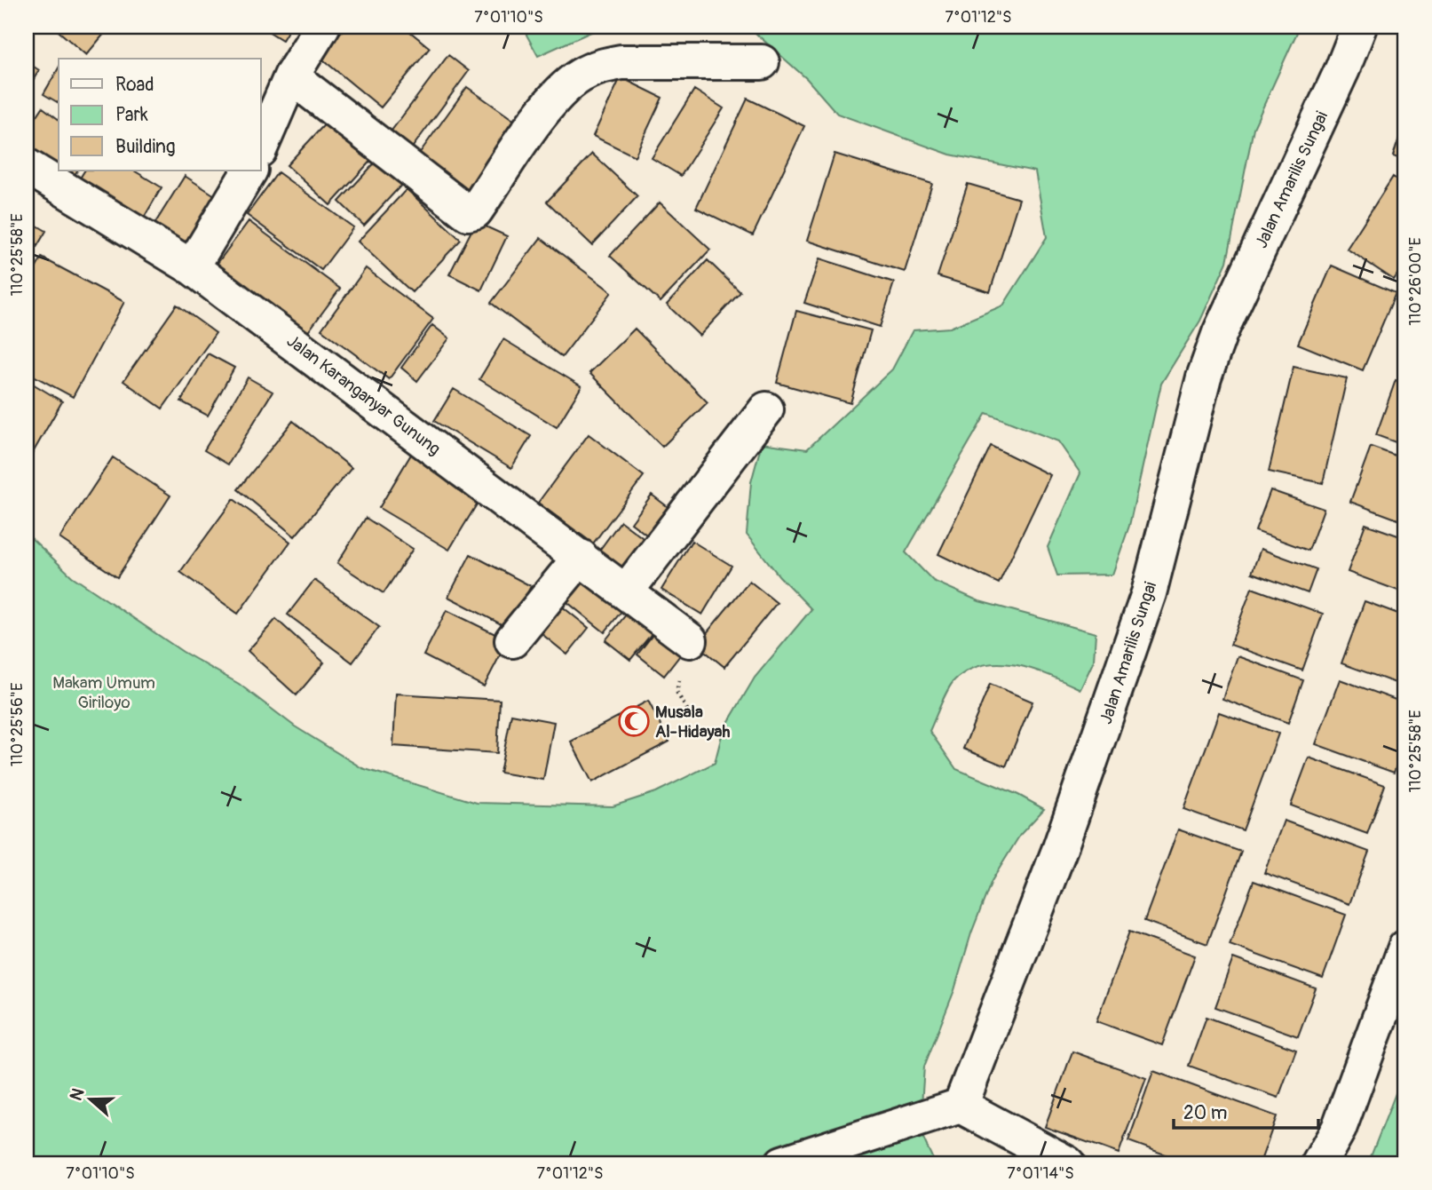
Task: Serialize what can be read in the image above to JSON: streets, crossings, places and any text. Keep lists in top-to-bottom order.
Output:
{
  "streets": {
    "street": ["Jalan Amarilis Sungai", "Jalan Karanganyar Gunung"]
  },
  "parks": ["Makam Umum Giriloyo"],
  "places": {
    "mosque": ["Musala Al-Hidayah"]
  },
  "legend": ["Road", "Park", "Building"],
  "scale_bar": "20 m",
  "north": "left",
  "coordinates": [
    "7°01'10\"S",
    "7°01'12\"S",
    "110°25'58\"E",
    "110°26'00\"E",
    "110°25'56\"E",
    "7°01'14\"S"
  ]
}
